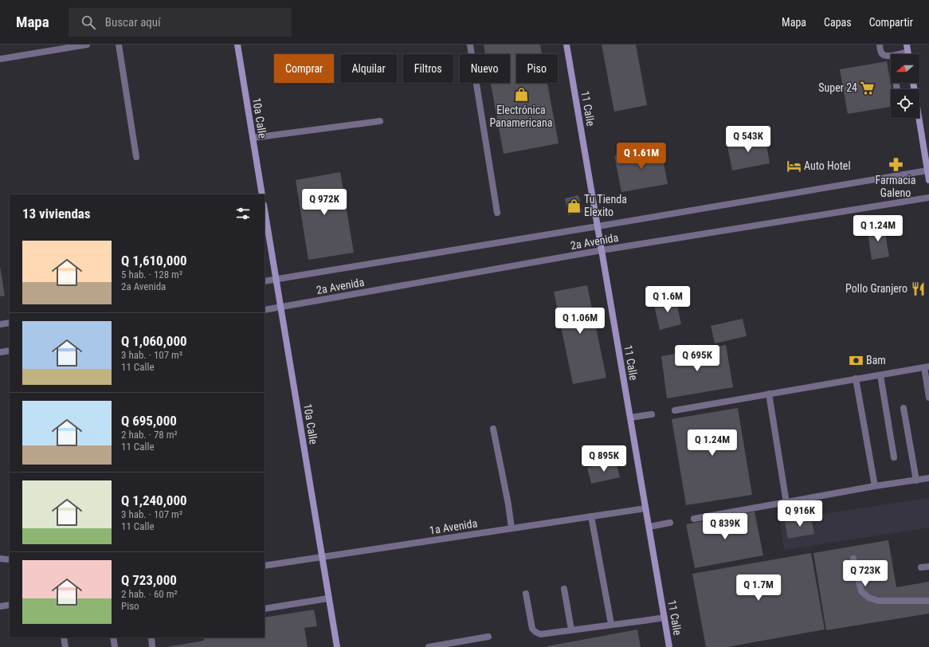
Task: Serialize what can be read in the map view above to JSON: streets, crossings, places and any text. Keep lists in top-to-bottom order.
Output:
{
  "streets": {
    "street": [
      "11 Calle",
      "10a Calle",
      "2a Avenida",
      "1a Avenida"
    ]
  },
  "crossings": [
    ["11 Calle", "2a Avenida"],
    ["11 Calle", "1a Avenida"],
    ["10a Calle", "2a Avenida"],
    ["10a Calle", "1a Avenida"]
  ],
  "places": {
    "supermarket": ["Super 24"],
    "shop": ["Electrónica Panamericana", "Tu Tienda Elexito"],
    "pharmacy": ["Farmacia Galeno"],
    "hotel": ["Auto Hotel"],
    "restaurant": ["Pollo Granjero"],
    "bank": ["Bam"]
  },
  "north": "left",
  "page": {
    "header": "Mapa",
    "search": "Buscar aquí",
    "nav": ["Mapa", "Capas", "Compartir"],
    "chip": [
      "Comprar",
      "Alquilar",
      "Filtros",
      "Nuevo",
      "Piso"
    ],
    "price": [
      "Q 543K",
      "Q 1.61M",
      "Q 972K",
      "Q 1.24M",
      "Q 1.6M",
      "Q 1.06M",
      "Q 695K",
      "Q 1.24M",
      "Q 895K",
      "Q 916K",
      "Q 839K",
      "Q 723K",
      "Q 1.7M"
    ],
    "heading": "13 viviendas",
    "list": [
      {
        "name": "Q 1,610,000",
        "note": "5 hab. · 128 m² · 2a Avenida"
      },
      {
        "name": "Q 1,060,000",
        "note": "3 hab. · 107 m² · 11 Calle"
      },
      {
        "name": "Q 695,000",
        "note": "2 hab. · 78 m² · 11 Calle"
      },
      {
        "name": "Q 1,240,000",
        "note": "3 hab. · 107 m² · 11 Calle"
      },
      {
        "name": "Q 723,000",
        "note": "2 hab. · 60 m² · Piso"
      }
    ]
  }
}
